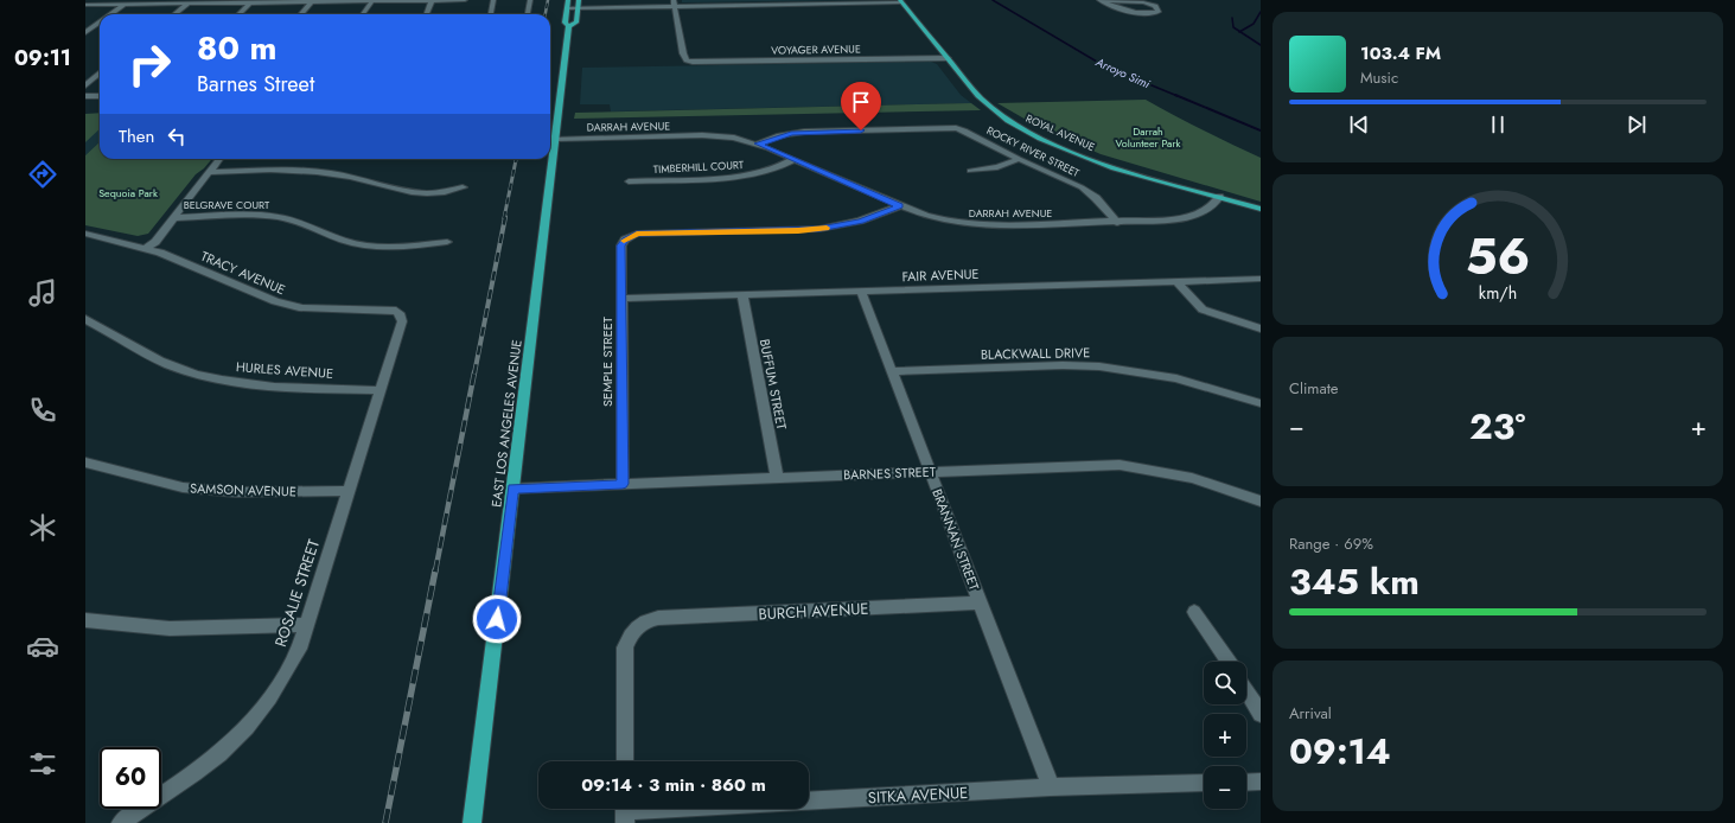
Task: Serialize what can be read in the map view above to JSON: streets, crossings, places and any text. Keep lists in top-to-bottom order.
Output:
{
  "streets": {
    "main road": ["ROYAL AVENUE", "EAST LOS ANGELES AVENUE"],
    "street": [
      "VOYAGER AVENUE",
      "DARRAH AVENUE",
      "ROCKY RIVER STREET",
      "TIMBERHILL COURT",
      "BELGRAVE COURT",
      "TRACY AVENUE",
      "FAIR AVENUE",
      "BLACKWALL DRIVE",
      "SEMPLE STREET",
      "HURLES AVENUE",
      "BUFFUM STREET",
      "BARNES STREET",
      "SAMSON AVENUE",
      "BRANNAN STREET",
      "ROSALIE STREET",
      "BURCH AVENUE",
      "SITKA AVENUE"
    ]
  },
  "crossings": [
    ["VOYAGER AVENUE", "ROYAL AVENUE"],
    ["DARRAH AVENUE", "ROYAL AVENUE"],
    ["DARRAH AVENUE", "ROCKY RIVER STREET"],
    ["DARRAH AVENUE", "TIMBERHILL COURT"],
    ["DARRAH AVENUE", "SEMPLE STREET"],
    ["DARRAH AVENUE", "EAST LOS ANGELES AVENUE"],
    ["TRACY AVENUE", "ROSALIE STREET"],
    ["FAIR AVENUE", "SEMPLE STREET"],
    ["FAIR AVENUE", "BUFFUM STREET"],
    ["FAIR AVENUE", "BRANNAN STREET"],
    ["BLACKWALL DRIVE", "BRANNAN STREET"],
    ["SEMPLE STREET", "BARNES STREET"],
    ["HURLES AVENUE", "ROSALIE STREET"],
    ["BUFFUM STREET", "BARNES STREET"],
    ["EAST LOS ANGELES AVENUE", "BARNES STREET"],
    ["BARNES STREET", "BRANNAN STREET"],
    ["SAMSON AVENUE", "ROSALIE STREET"],
    ["BRANNAN STREET", "BURCH AVENUE"],
    ["BRANNAN STREET", "SITKA AVENUE"]
  ],
  "water": ["Arroyo Simi"],
  "parks": ["Darrah Volunteer Park", "Sequoia Park"],
  "page": {
    "tabs": "09:11",
    "turn": ["80 m", "Barnes Street"],
    "song": ["103.4 FM", "Music"],
    "then": "Then",
    "tile": [
      "Climate",
      ["Range · 69%", "345 km"],
      ["Arrival", "09:14"]
    ],
    "heat": ["−", "23°", "+"],
    "map_buttons": ["+", "−"],
    "limit": "60",
    "trip": "09:14 · 3 min · 860 m",
    "gauge": ["56", "km/h"]
  }
}
